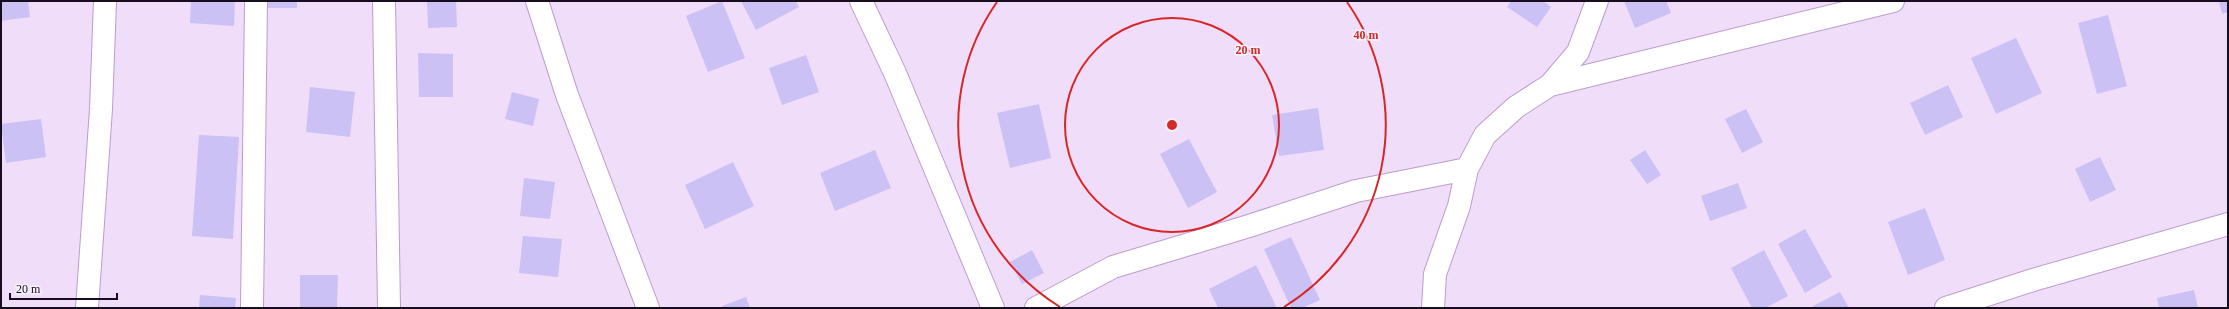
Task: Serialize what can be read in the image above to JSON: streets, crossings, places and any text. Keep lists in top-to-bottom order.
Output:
{
  "scale_bar": "20 m",
  "rings": ["40 m", "20 m"]
}
